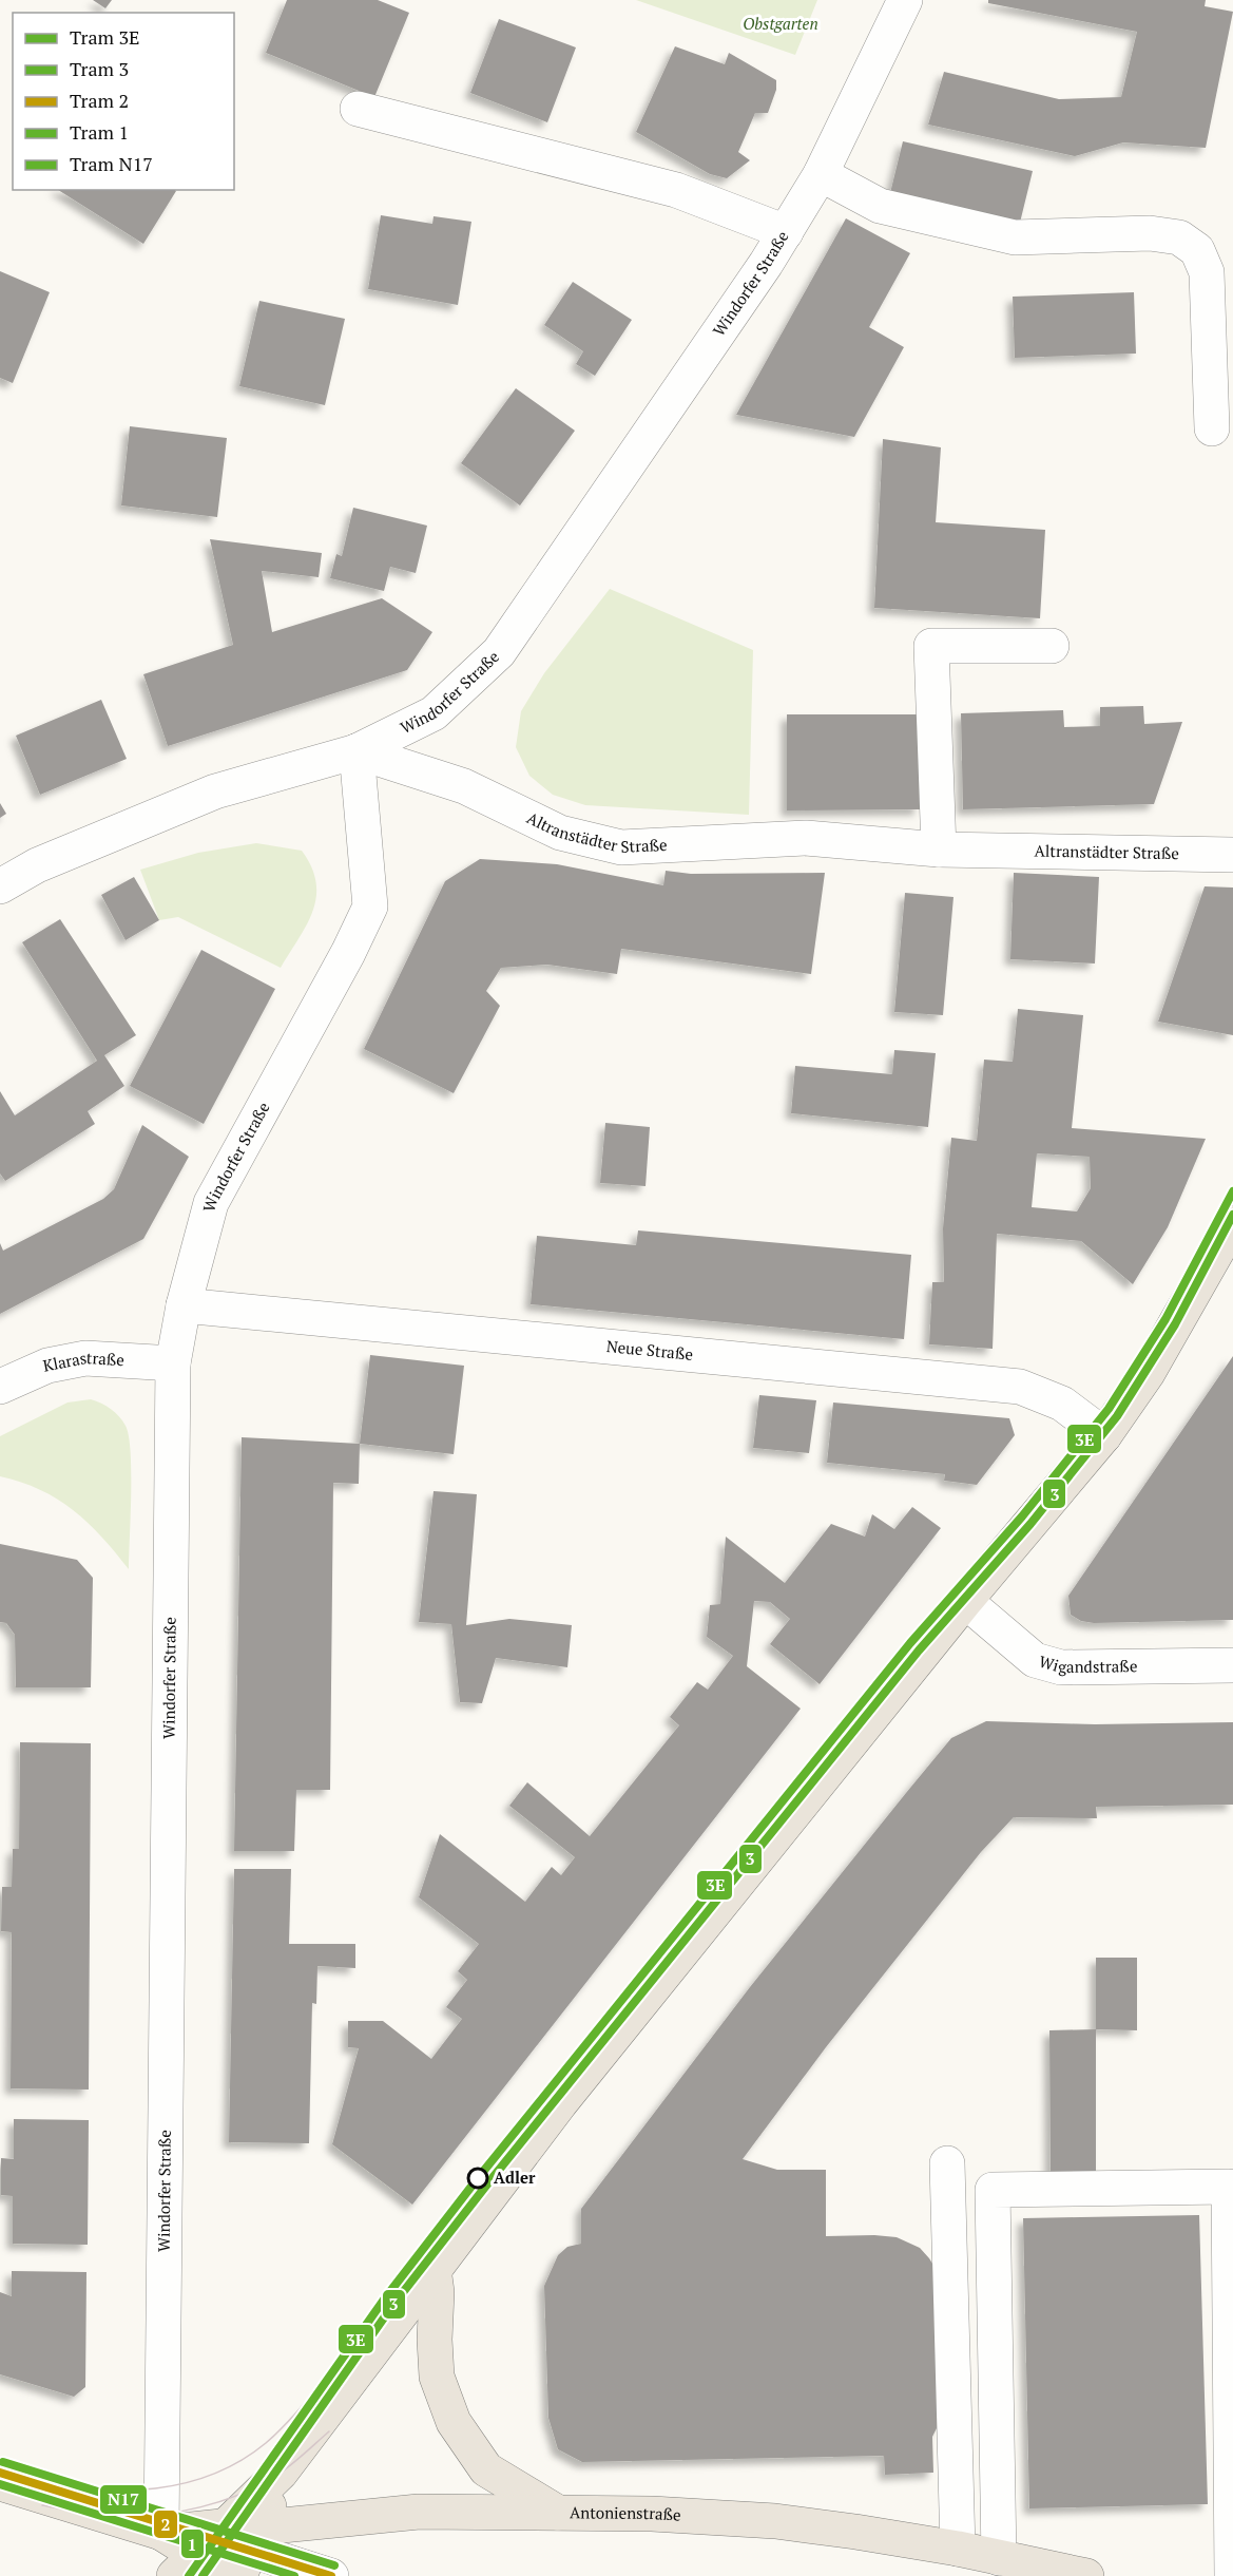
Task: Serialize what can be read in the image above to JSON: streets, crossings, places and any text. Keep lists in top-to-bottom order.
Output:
{
  "streets": {
    "main road": ["Antonienstraße"],
    "street": [
      "Windorfer Straße",
      "Altranstädter Straße",
      "Neue Straße",
      "Klarastraße",
      "Wigandstraße"
    ]
  },
  "crossings": [
    ["Windorfer Straße", "Altranstädter Straße"],
    ["Windorfer Straße", "Neue Straße"],
    ["Windorfer Straße", "Klarastraße"],
    ["Windorfer Straße", "Antonienstraße"]
  ],
  "parks": ["Obstgarten"],
  "places": ["Adler"],
  "lines": [
    "tram line 3E",
    "tram line 3",
    "tram line N17",
    "tram line 2",
    "tram line 1"
  ],
  "legend": [
    "Tram 3E",
    "Tram 3",
    "Tram 2",
    "Tram 1",
    "Tram N17"
  ]
}
